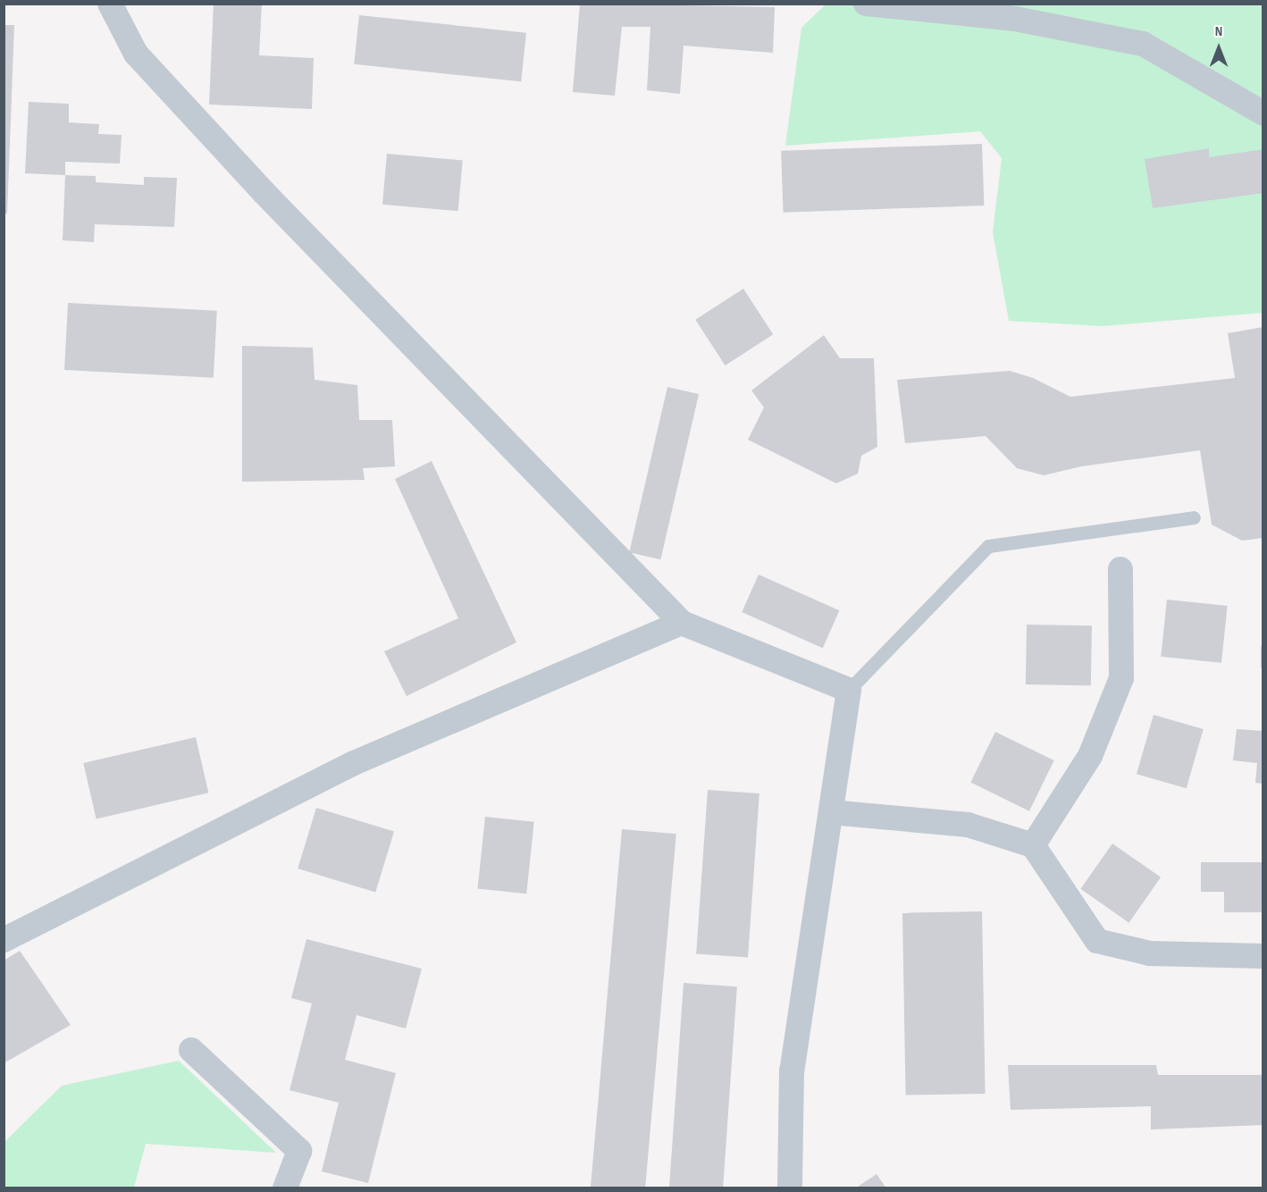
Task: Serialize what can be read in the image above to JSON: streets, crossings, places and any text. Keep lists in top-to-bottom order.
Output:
{
  "north": "top"
}
